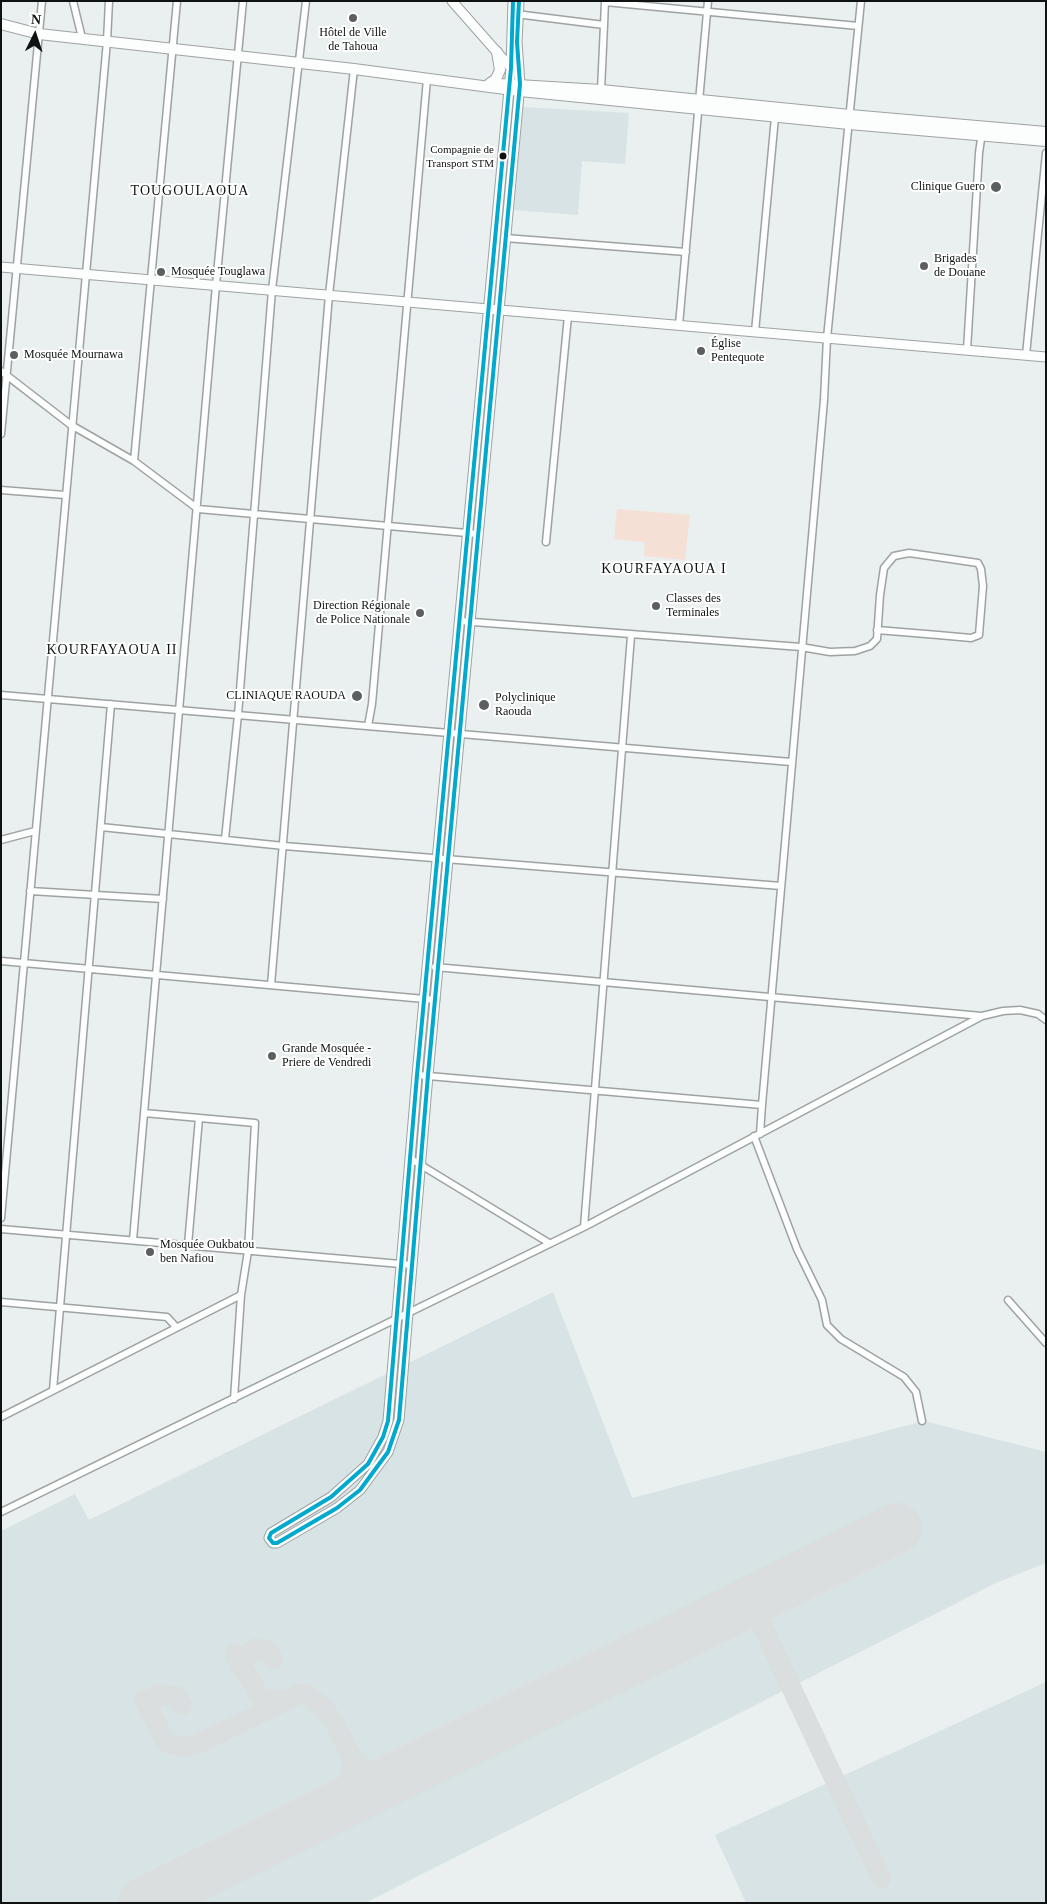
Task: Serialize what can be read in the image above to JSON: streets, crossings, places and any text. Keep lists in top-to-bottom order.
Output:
{
  "districts": ["TOUGOULAOUA", "KOURFAYAOUA I", "KOURFAYAOUA II"],
  "places": [
    "Hôtel de Ville de Tahoua",
    "Compagnie de Transport STM",
    "Clinique Guero",
    "Brigades de Douane",
    "Mosquée Touglawa",
    "Église Pentequote",
    "Mosquée Mournawa",
    "Classes des Terminales",
    "Direction Régionale de Police Nationale",
    "CLINIAQUE RAOUDA",
    "Polyclinique Raouda",
    "Grande Mosquée - Priere de Vendredi",
    "Mosquée Oukbatou ben Nafiou"
  ],
  "north": "top"
}
